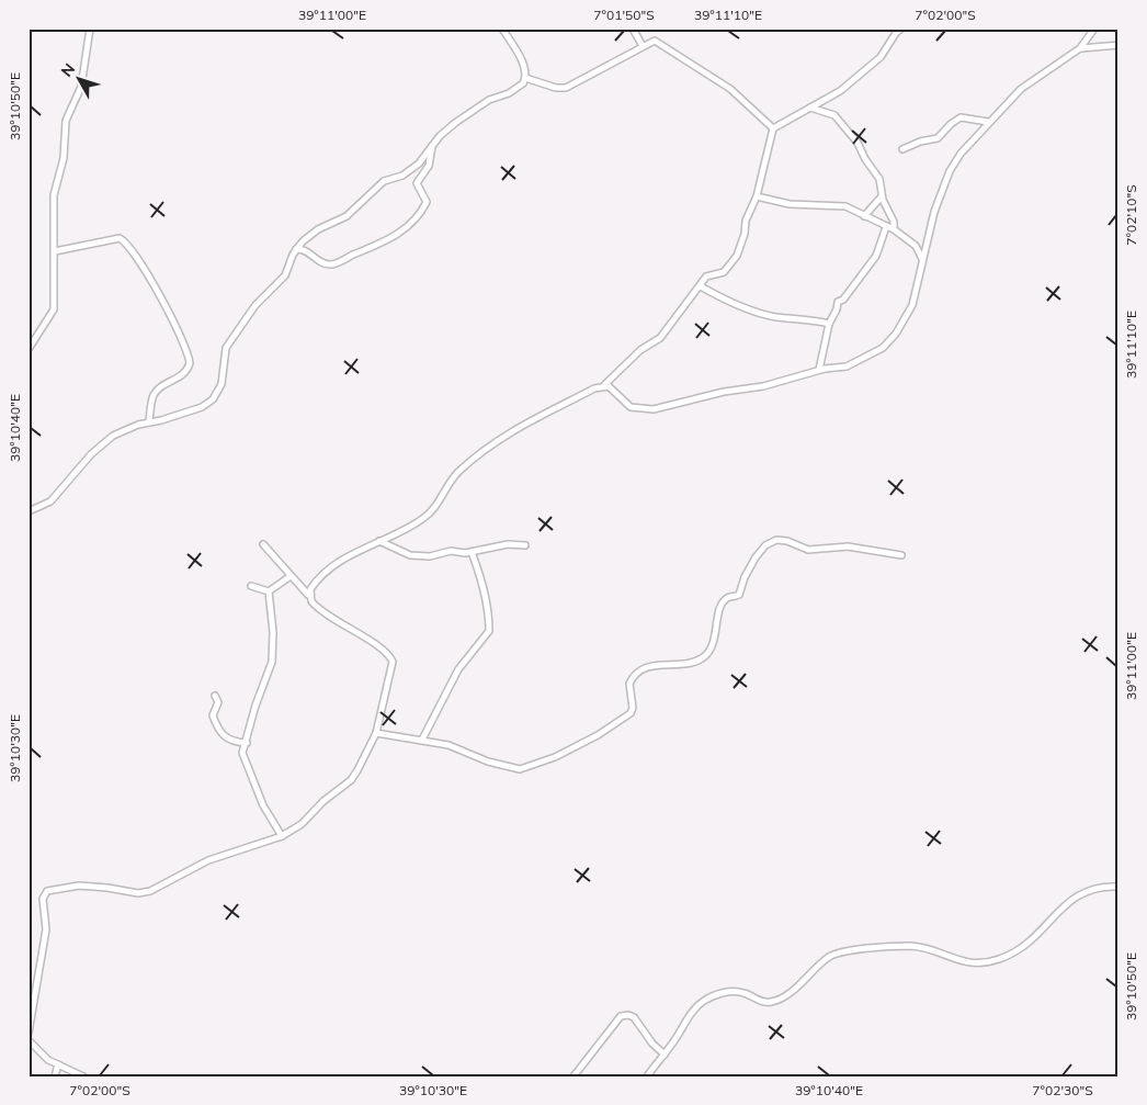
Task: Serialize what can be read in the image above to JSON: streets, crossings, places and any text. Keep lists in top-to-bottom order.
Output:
{
  "north": "top left",
  "coordinates": [
    "39°11'00\"E",
    "7°01'50\"S",
    "39°11'10\"E",
    "7°02'00\"S",
    "39°10'50\"E",
    "7°02'10\"S",
    "39°10'40\"E",
    "39°10'30\"E",
    "7°02'30\"S"
  ]
}
